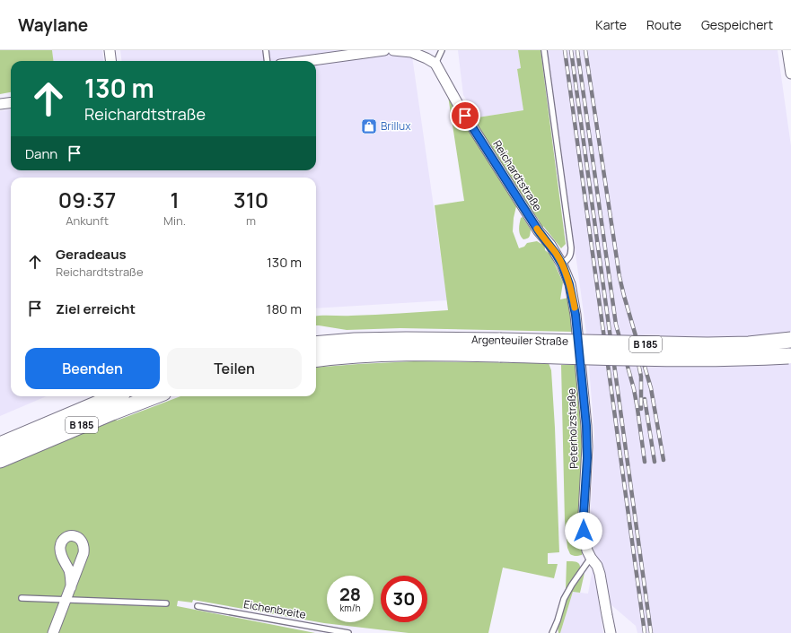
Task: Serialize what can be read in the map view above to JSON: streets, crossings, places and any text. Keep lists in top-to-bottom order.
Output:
{
  "streets": {
    "main road": ["Argenteuiler Straße", "B 185"],
    "street": ["Reichardtstraße", "Peterholzstraße"],
    "lane": ["Eichenbreite"]
  },
  "crossings": [
    ["Reichardtstraße", "Peterholzstraße"]
  ],
  "places": {
    "shop": ["Brillux"]
  },
  "page": {
    "header": "Waylane",
    "nav": ["Karte", "Route", "Gespeichert"],
    "turn": ["130 m", "Reichardtstraße"],
    "then": "Dann",
    "eta": [
      "09:37",
      "Ankunft",
      "1",
      "Min.",
      "310",
      "m"
    ],
    "list": [
      {
        "name": "Geradeaus",
        "note": "Reichardtstraße",
        "value": "130 m"
      },
      {
        "name": "Ziel erreicht",
        "value": "180 m"
      }
    ],
    "buttons": ["Beenden", "Teilen"],
    "speed": "28 km/h",
    "limit": "30"
  }
}
